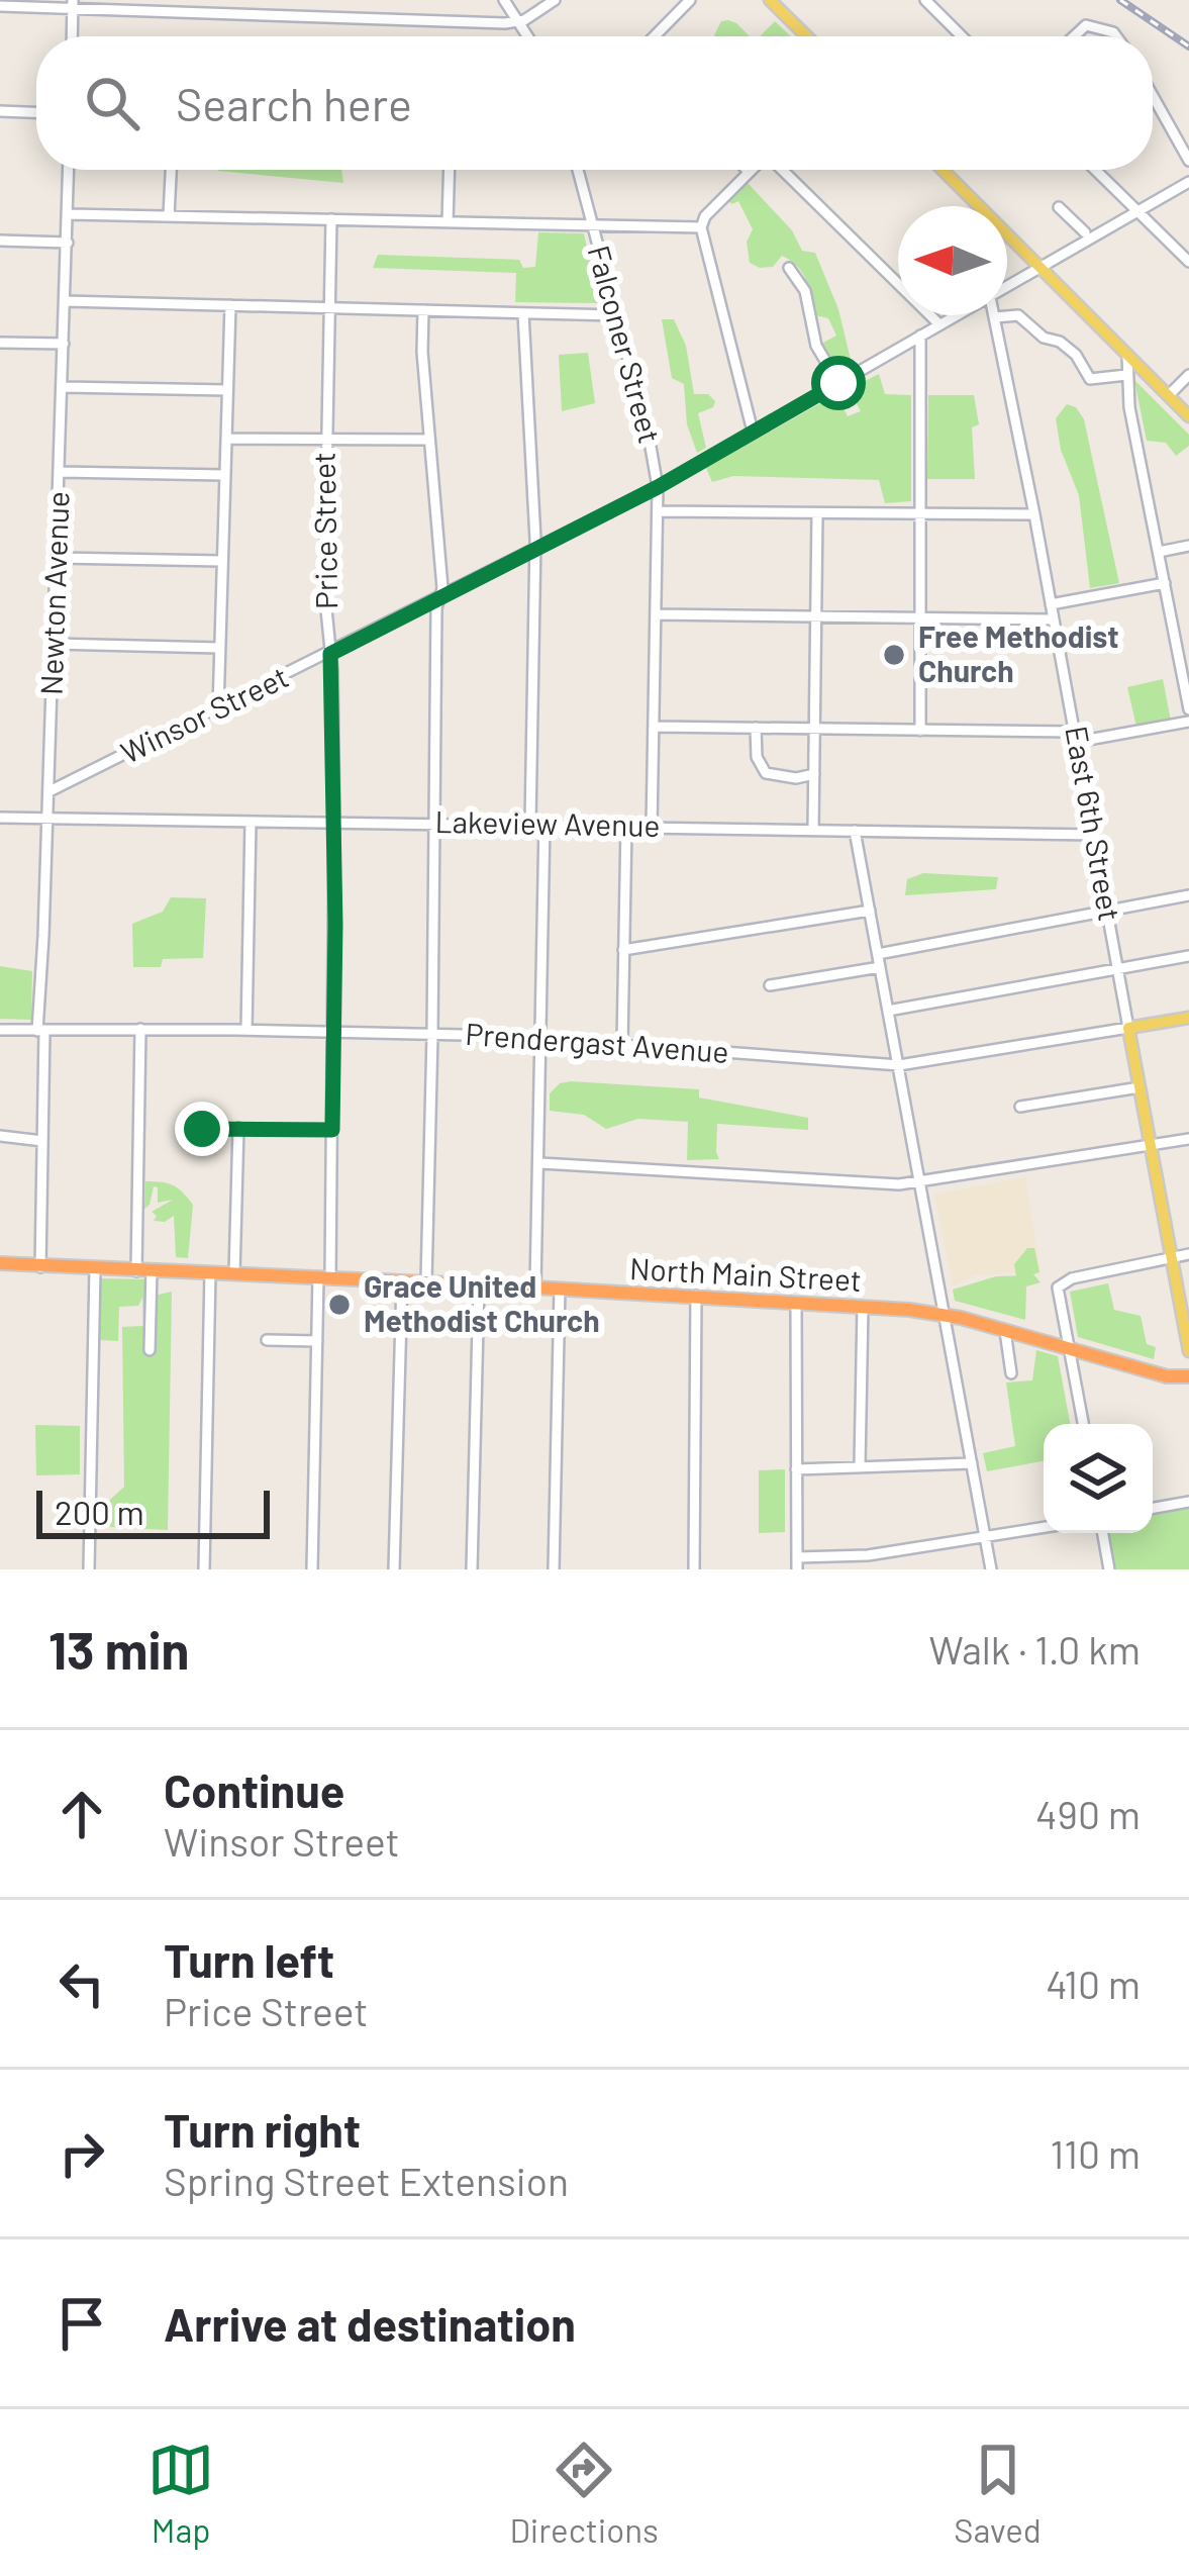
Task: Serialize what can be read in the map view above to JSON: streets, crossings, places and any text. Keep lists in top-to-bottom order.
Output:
{
  "streets": {
    "highway": ["North Main Street"],
    "main road": ["East 6th Street", "Prendergast Avenue"],
    "street": [
      "Falconer Street",
      "Price Street",
      "Newton Avenue",
      "Winsor Street",
      "Lakeview Avenue"
    ]
  },
  "crossings": [
    ["Falconer Street", "Winsor Street"],
    ["Falconer Street", "Lakeview Avenue"],
    ["Price Street", "Winsor Street"],
    ["Price Street", "Lakeview Avenue"],
    ["Price Street", "Prendergast Avenue"],
    ["Price Street", "North Main Street"],
    ["Newton Avenue", "Winsor Street"],
    ["Newton Avenue", "Lakeview Avenue"],
    ["Newton Avenue", "Prendergast Avenue"],
    ["Newton Avenue", "North Main Street"],
    ["East 6th Street", "Lakeview Avenue"],
    ["East 6th Street", "Prendergast Avenue"]
  ],
  "places": ["Free Methodist Church", "Grace United Methodist Church"],
  "scale_bar": "200 m",
  "north": "left",
  "page": {
    "search": "Search here",
    "scale": "200 m",
    "heading": ["13 min", "Walk · 1.0 km"],
    "list": [
      ["Continue", "Winsor Street", "490 m"],
      ["Turn left", "Price Street", "410 m"],
      ["Turn right", "Spring Street Extension", "110 m"],
      "Arrive at destination"
    ],
    "nav": ["Map", "Directions", "Saved"]
  }
}
